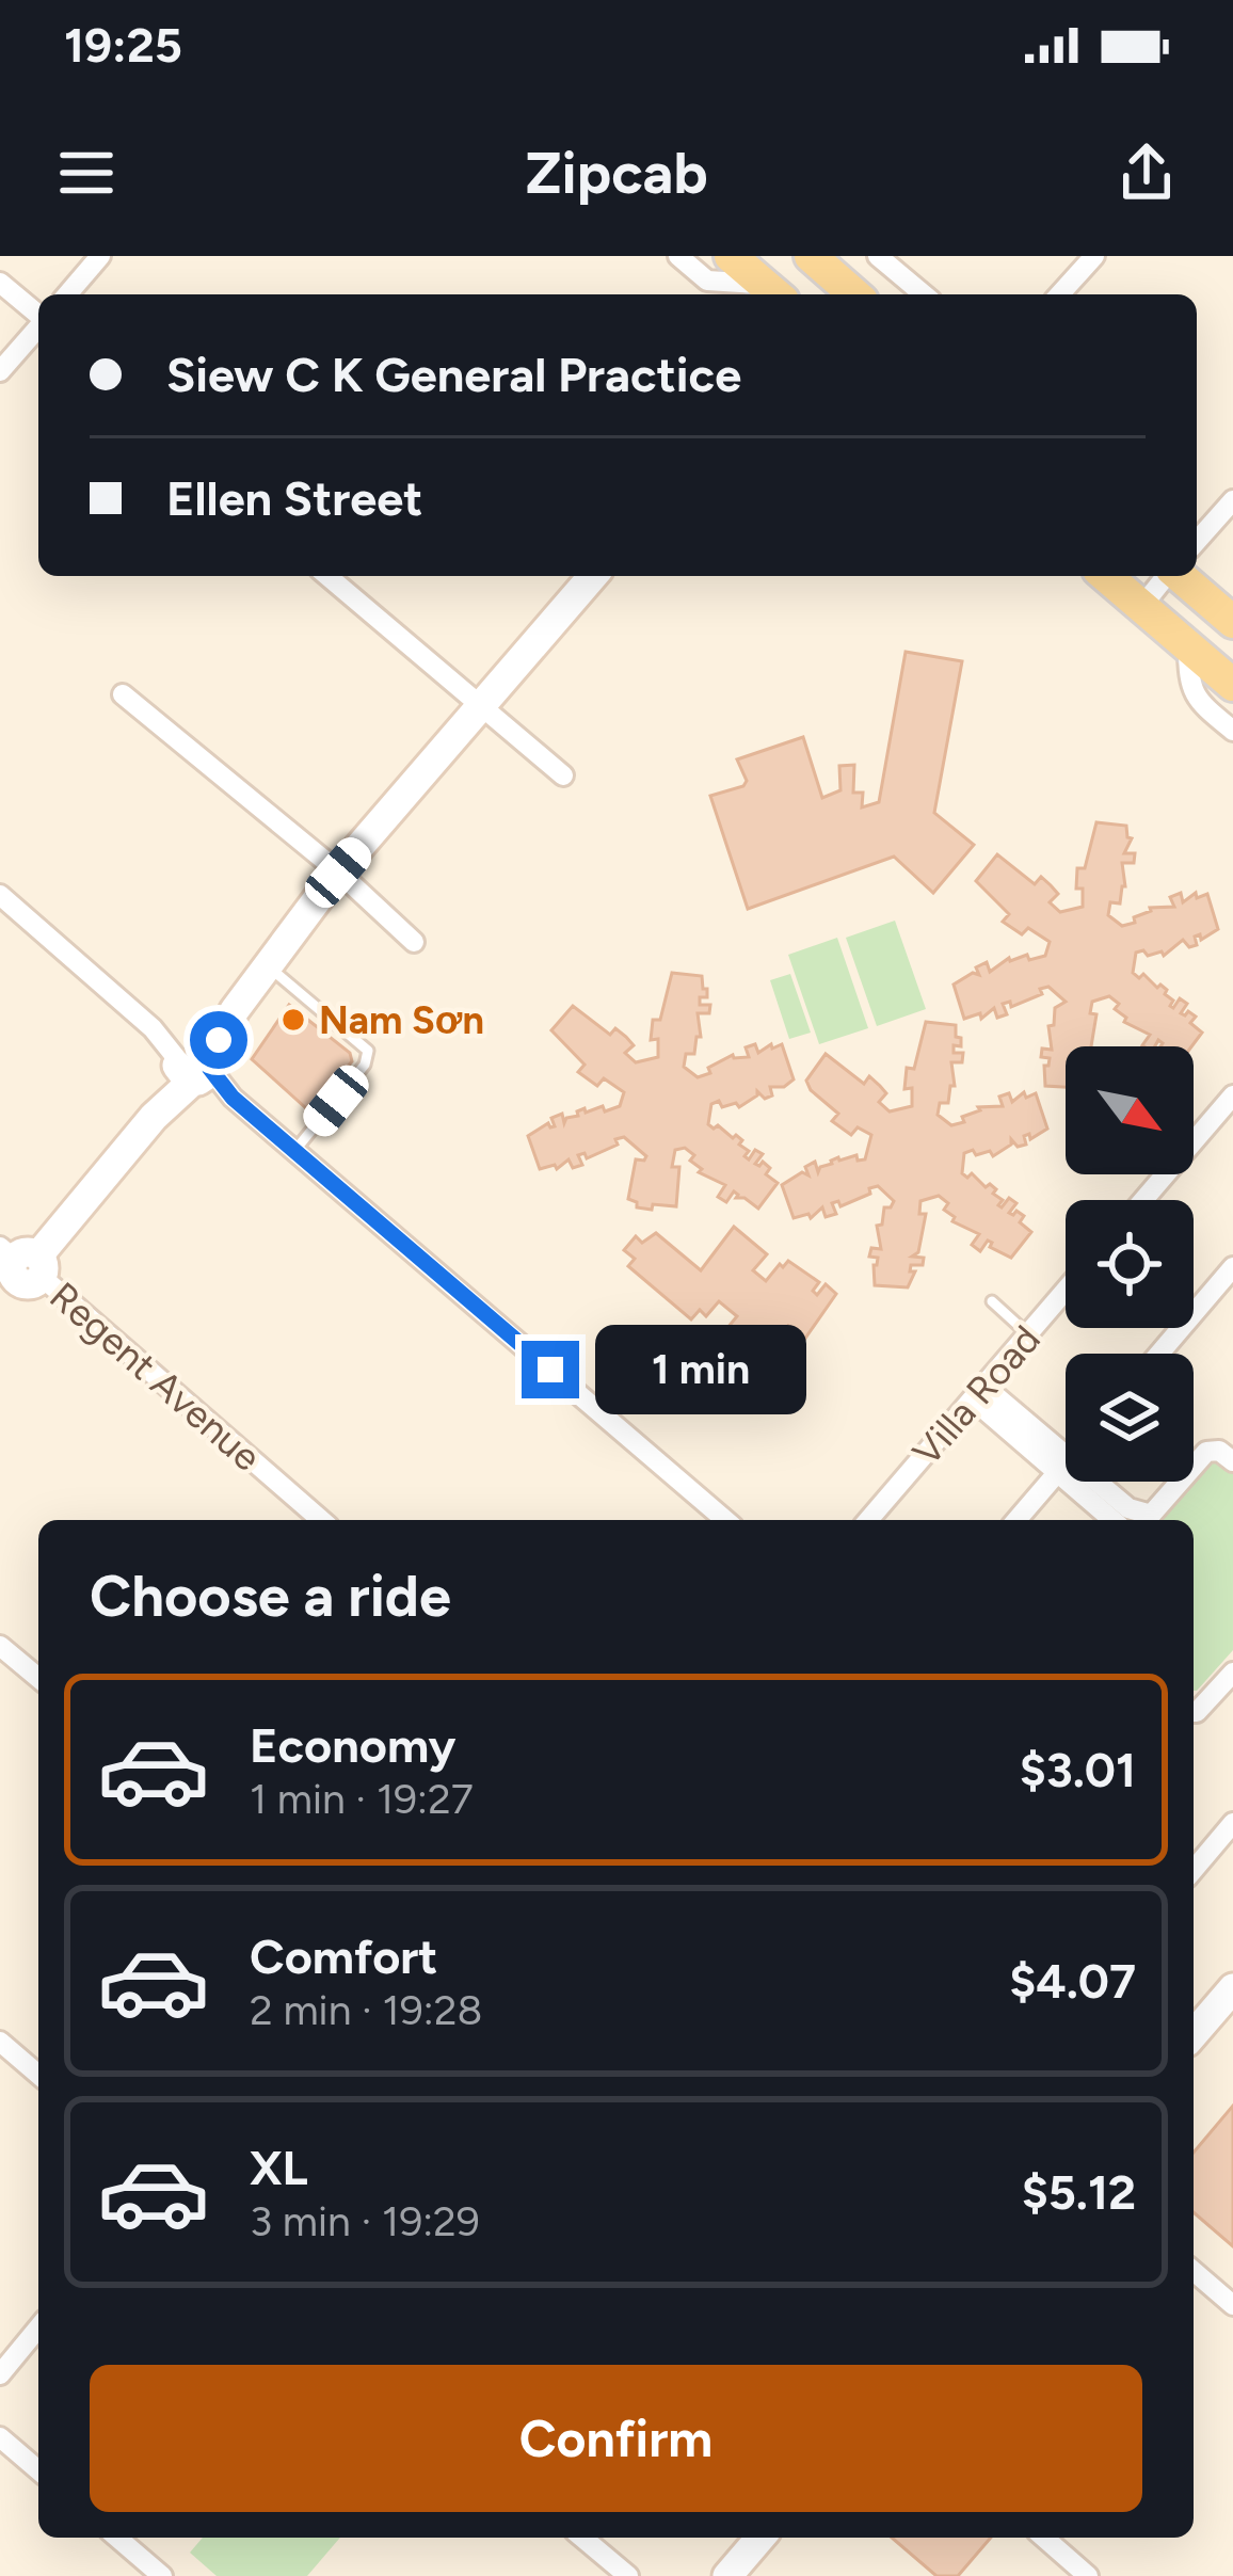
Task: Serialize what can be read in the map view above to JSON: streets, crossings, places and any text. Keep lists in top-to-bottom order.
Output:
{
  "streets": {
    "street": ["Regent Avenue", "Villa Road"]
  },
  "places": ["Nam Sơn"],
  "north": "bottom right",
  "page": {
    "status": "19:25",
    "header": "Zipcab",
    "banner": ["Siew C K General Practice", "Ellen Street"],
    "bubble": "1 min",
    "heading": "Choose a ride",
    "list": [
      {
        "name": "Economy",
        "note": "1 min · 19:27",
        "value": "$3.01"
      },
      {
        "name": "Comfort",
        "note": "2 min · 19:28",
        "value": "$4.07"
      },
      {
        "name": "XL",
        "note": "3 min · 19:29",
        "value": "$5.12"
      }
    ],
    "buttons": "Confirm"
  }
}
